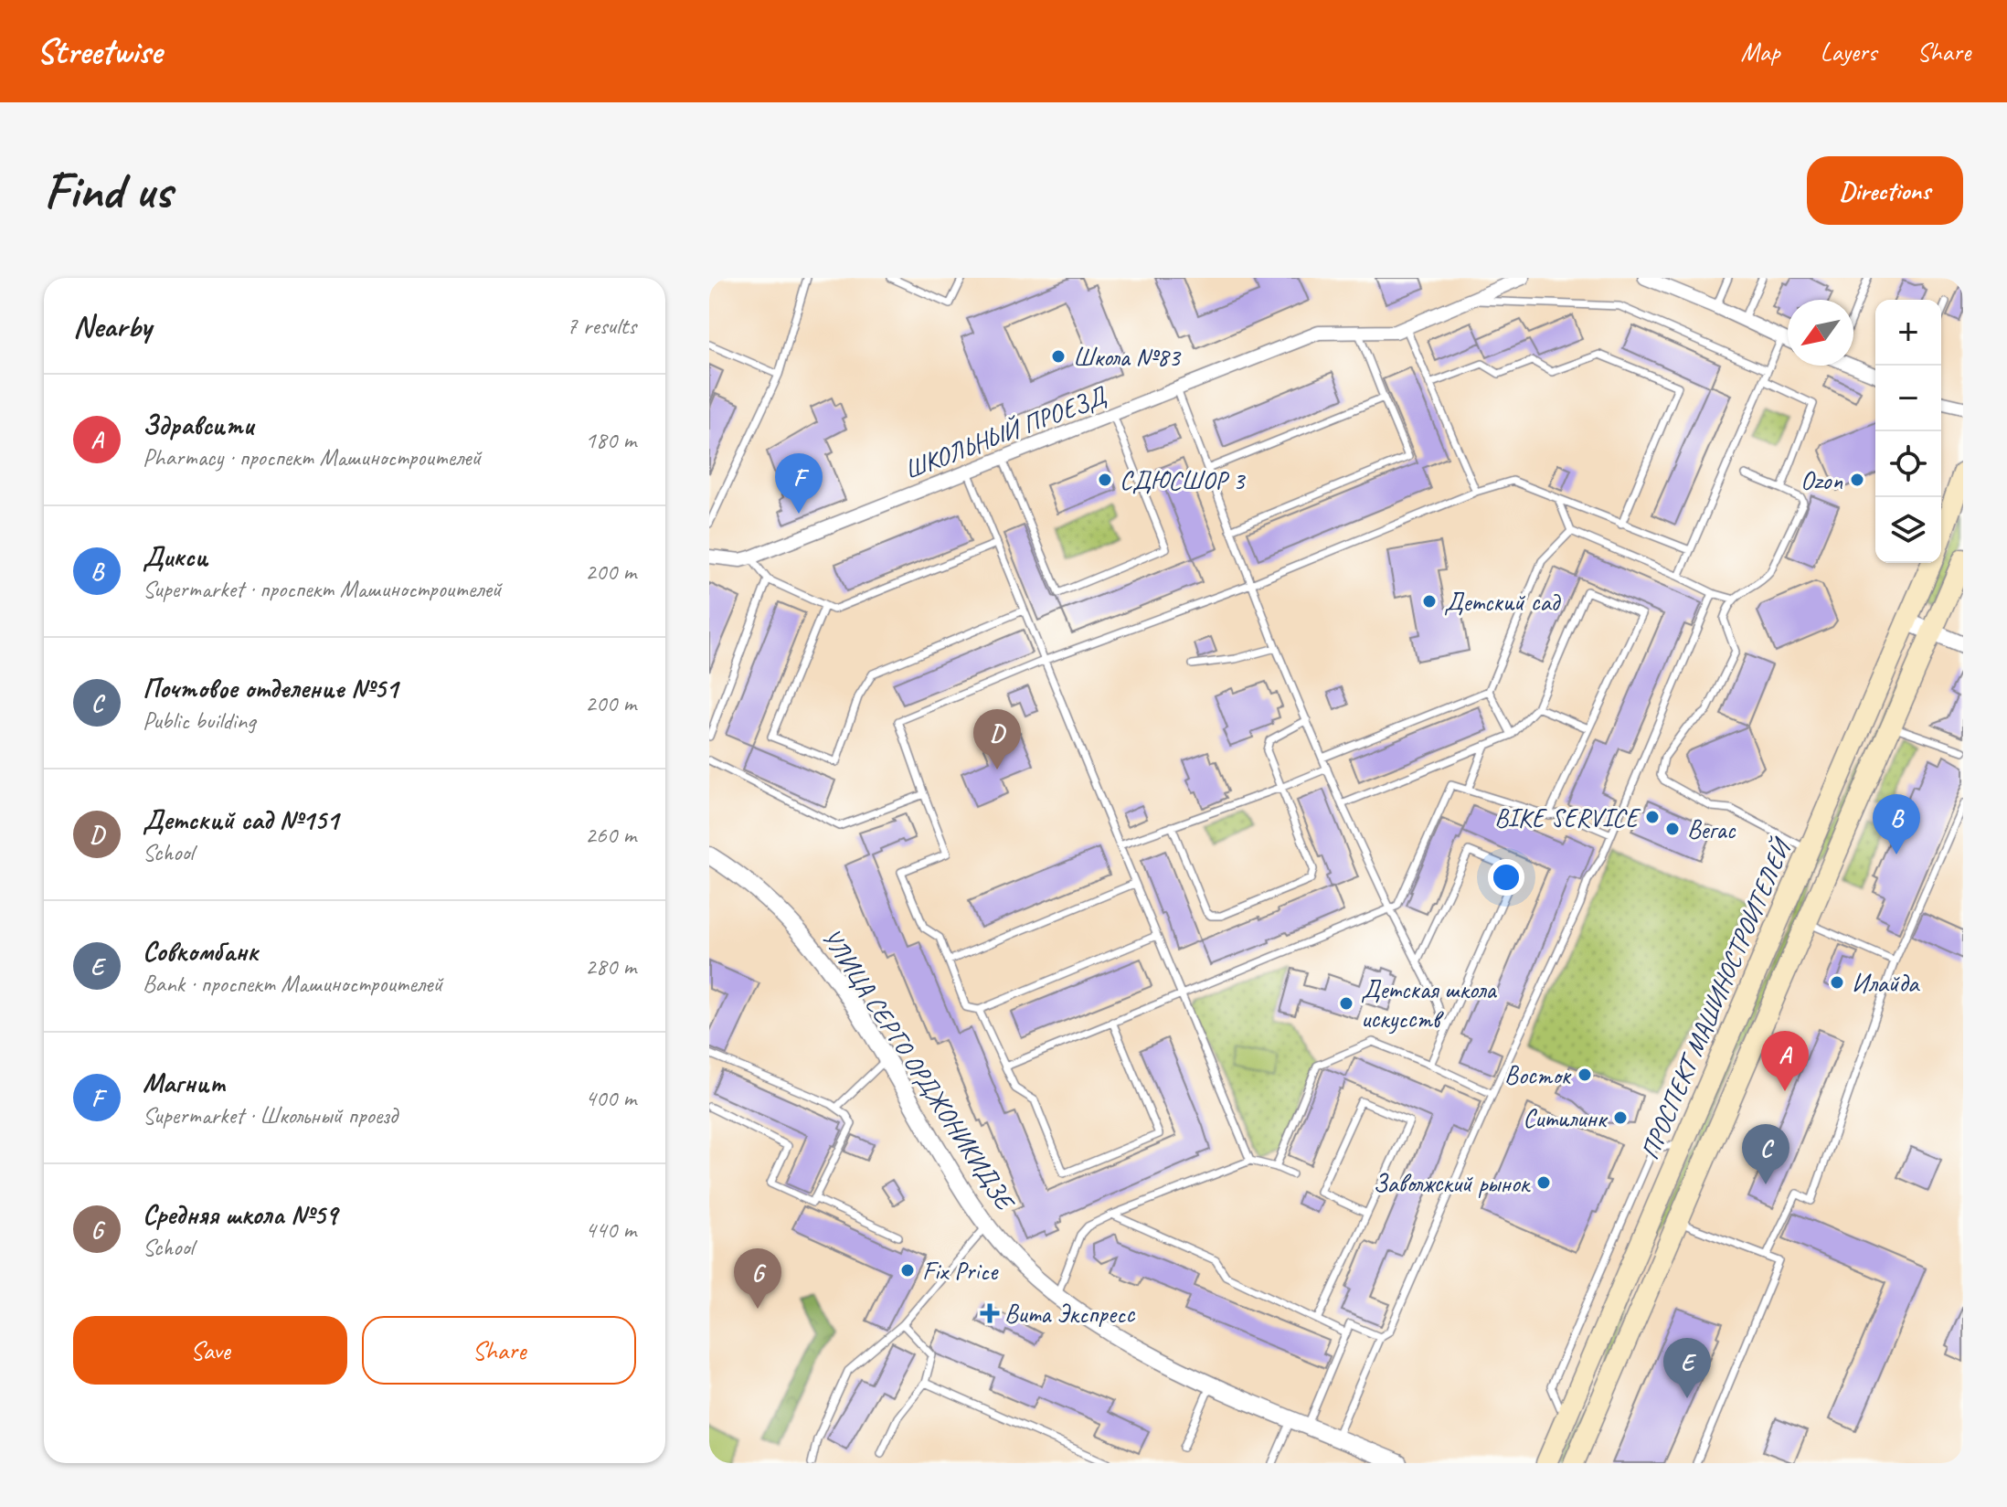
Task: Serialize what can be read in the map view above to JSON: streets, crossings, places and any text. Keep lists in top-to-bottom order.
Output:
{
  "streets": {
    "main road": ["ПРОСПЕКТ МАШИНОСТРОИТЕЛЕЙ"],
    "street": ["ШКОЛЬНЫЙ ПРОЕЗД", "УЛИЦА СЕРГО ОРДЖОНИКИДЗЕ"]
  },
  "places": {
    "other": [
      "Школа №83",
      "СДЮСШОР 3",
      "Ozon",
      "Детский сад",
      "BIKE SERVICE",
      "Вегас",
      "Илайда",
      "Детская школа искусств",
      "Восток",
      "Ситилинк",
      "Заволжский рынок",
      "Fix Price"
    ],
    "health": ["Вита Экспресс"]
  },
  "north": "bottom left",
  "page": {
    "header": "Streetwise",
    "nav": ["Map", "Layers", "Share"],
    "buttons": [
      "Directions",
      ["Save", "Share"]
    ],
    "title": "Find us",
    "heading": ["Nearby", "7 results"],
    "map_buttons": ["+", "−"],
    "list": [
      {
        "mark": "A",
        "name": "Здравсити",
        "note": "Pharmacy · проспект Машиностроителей",
        "value": "180 m"
      },
      {
        "mark": "B",
        "name": "Дикси",
        "note": "Supermarket · проспект Машиностроителей",
        "value": "200 m"
      },
      {
        "mark": "C",
        "name": "Почтовое отделение №51",
        "note": "Public building",
        "value": "200 m"
      },
      {
        "mark": "D",
        "name": "Детский сад №151",
        "note": "School",
        "value": "260 m"
      },
      {
        "mark": "E",
        "name": "Совкомбанк",
        "note": "Bank · проспект Машиностроителей",
        "value": "280 m"
      },
      {
        "mark": "F",
        "name": "Магнит",
        "note": "Supermarket · Школьный проезд",
        "value": "400 m"
      },
      {
        "mark": "G",
        "name": "Средняя школа №59",
        "note": "School",
        "value": "440 m"
      }
    ],
    "pins": [
      "F",
      "D",
      "B",
      "A",
      "C",
      "G",
      "E"
    ]
  }
}
